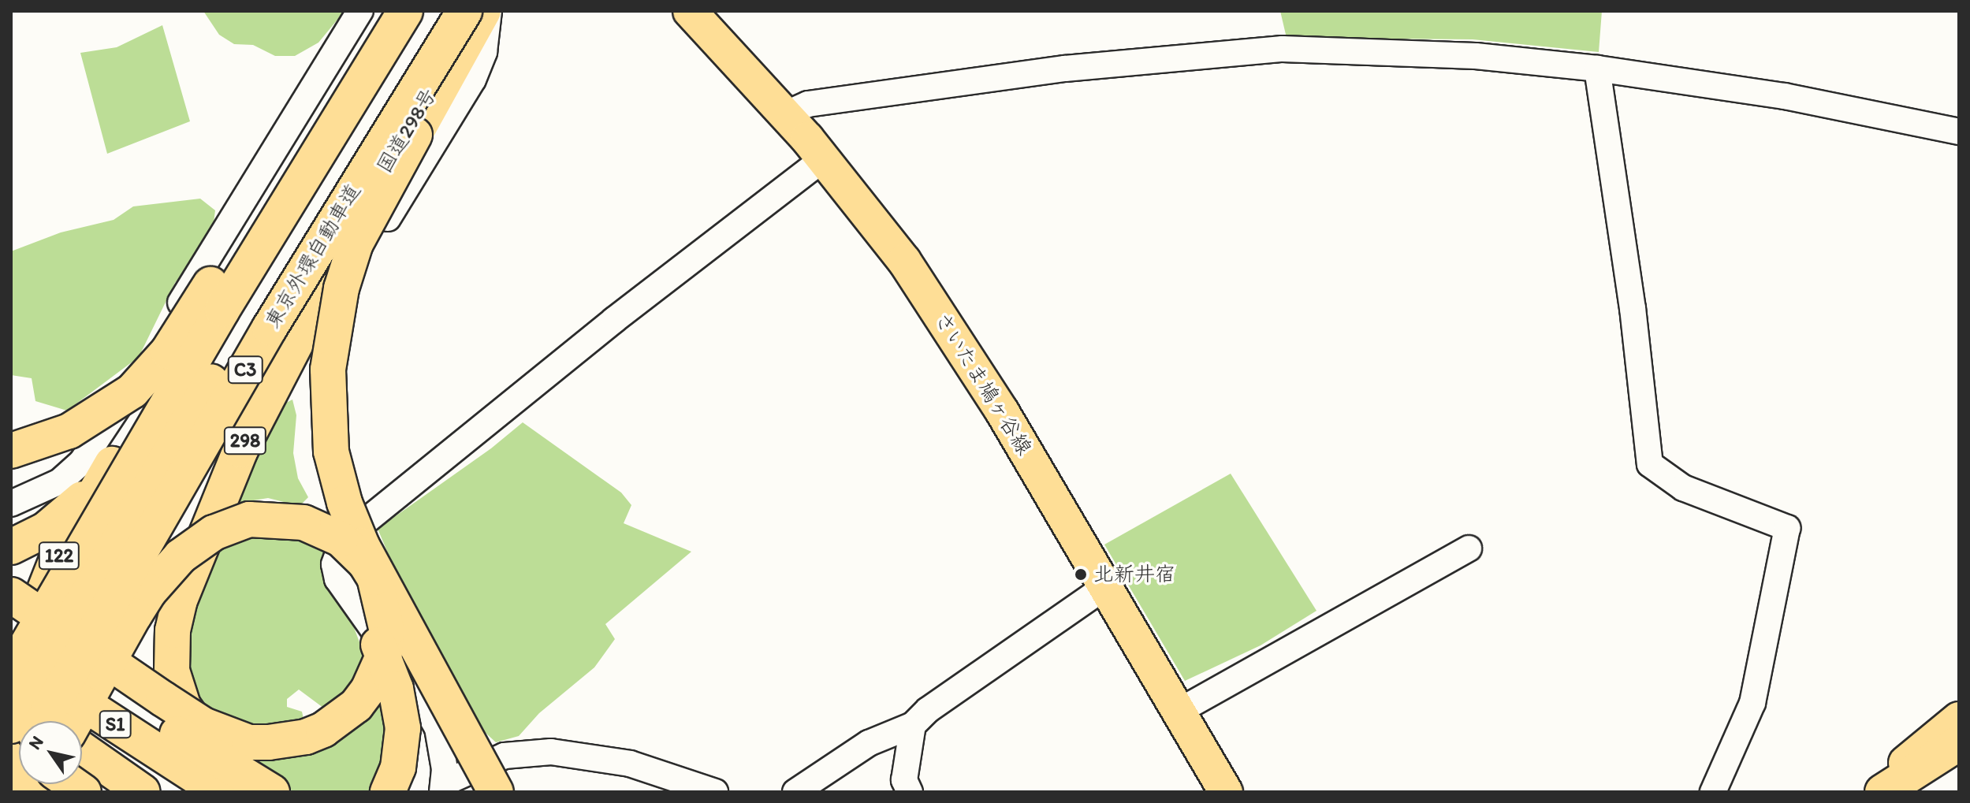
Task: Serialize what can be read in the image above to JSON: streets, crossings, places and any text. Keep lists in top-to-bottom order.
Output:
{
  "streets": {
    "highway": [
      "国道298号",
      "東京外環自動車道",
      "C3",
      "298",
      "122",
      "S1"
    ],
    "main road": ["さいたま鳩ヶ谷線"]
  },
  "crossings": [
    ["国道298号", "298"],
    ["東京外環自動車道", "298"],
    ["東京外環自動車道", "122"],
    ["東京外環自動車道", "S1"],
    ["298", "122"],
    ["298", "S1"],
    ["122", "S1"]
  ],
  "places": ["北新井宿"],
  "north": "top left"
}
